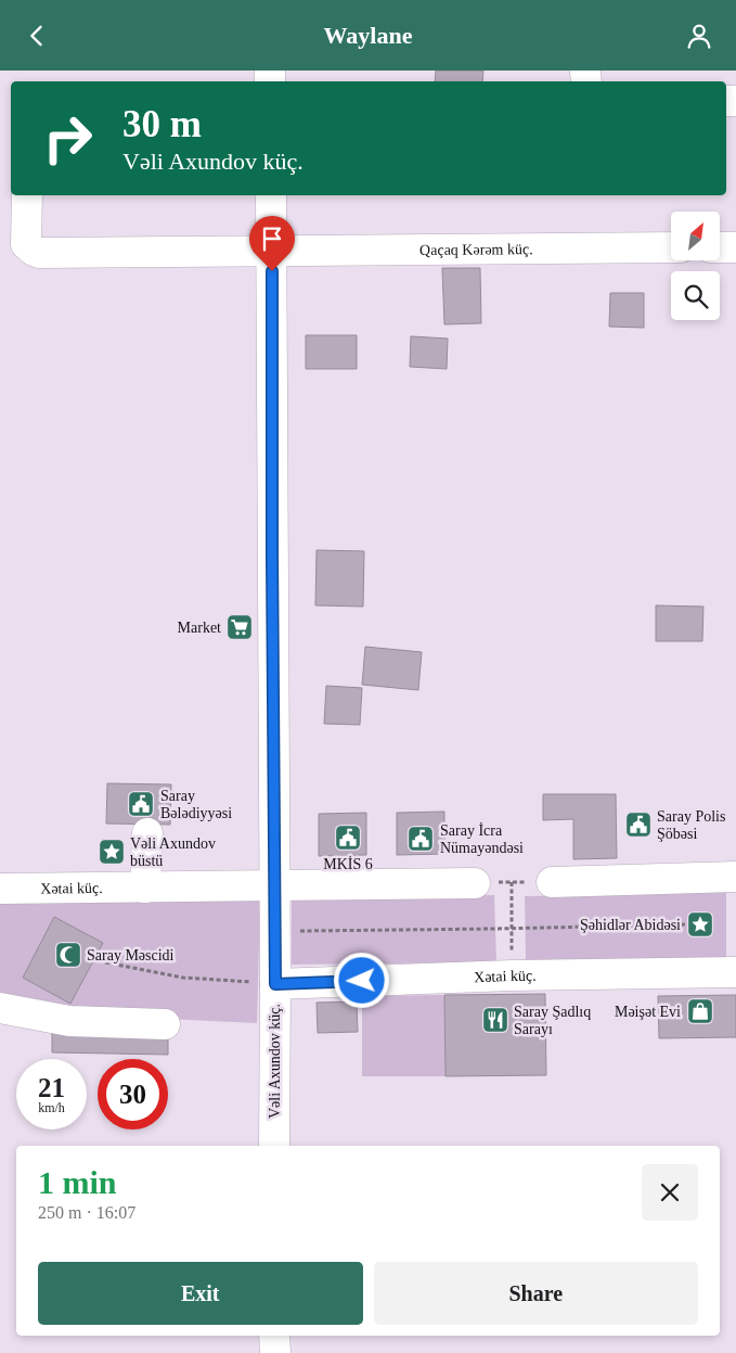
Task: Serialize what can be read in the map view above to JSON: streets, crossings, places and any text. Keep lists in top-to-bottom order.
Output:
{
  "streets": {
    "street": ["Qaçaq Kərəm küç.", "Xətai küç.", "Vəli Axundov küç."]
  },
  "crossings": [
    ["Qaçaq Kərəm küç.", "Vəli Axundov küç."],
    ["Xətai küç.", "Vəli Axundov küç."]
  ],
  "places": {
    "supermarket": ["Market"],
    "public building": [
      "Saray Bələdiyyəsi",
      "Saray Polis Şöbəsi",
      "MKİS 6",
      "Saray İcra Nümayəndəsi"
    ],
    "place": ["Vəli Axundov büstü", "Şəhidlər Abidəsi"],
    "mosque": ["Saray Məscidi"],
    "shop": ["Məişət Evi"],
    "restaurant": ["Saray Şadlıq Sarayı"]
  },
  "north": "top right",
  "page": {
    "header": "Waylane",
    "turn": ["30 m", "Vəli Axundov küç."],
    "speed": "21 km/h",
    "limit": "30",
    "heading": ["1 min", "250 m · 16:07"],
    "buttons": ["Exit", "Share"]
  }
}
